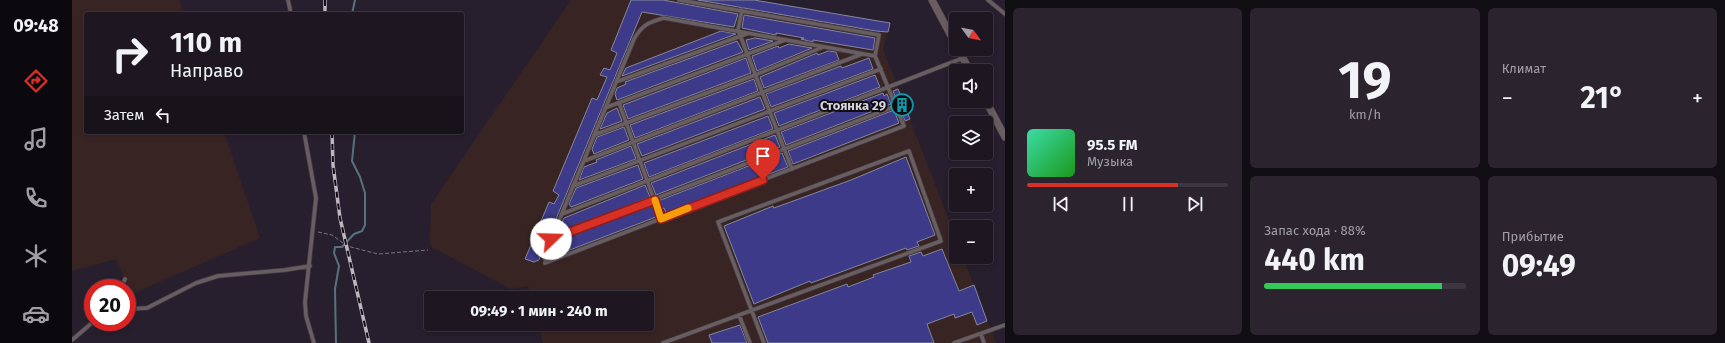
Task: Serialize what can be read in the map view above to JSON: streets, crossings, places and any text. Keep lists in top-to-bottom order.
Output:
{
  "places": {
    "building": ["Стоянка 29"]
  },
  "north": "bottom right",
  "page": {
    "tabs": "09:48",
    "tile": [
      ["19", "km/h"],
      "Климат",
      ["Запас хода · 88%", "440 km"],
      ["Прибытие", "09:49"]
    ],
    "map_buttons": ["+", "−"],
    "turn": ["110 m", "Направо"],
    "heat": ["−", "21°", "+"],
    "then": "Затем",
    "song": ["95.5 FM", "Музыка"],
    "limit": "20",
    "trip": "09:49 · 1 мин · 240 m"
  }
}
